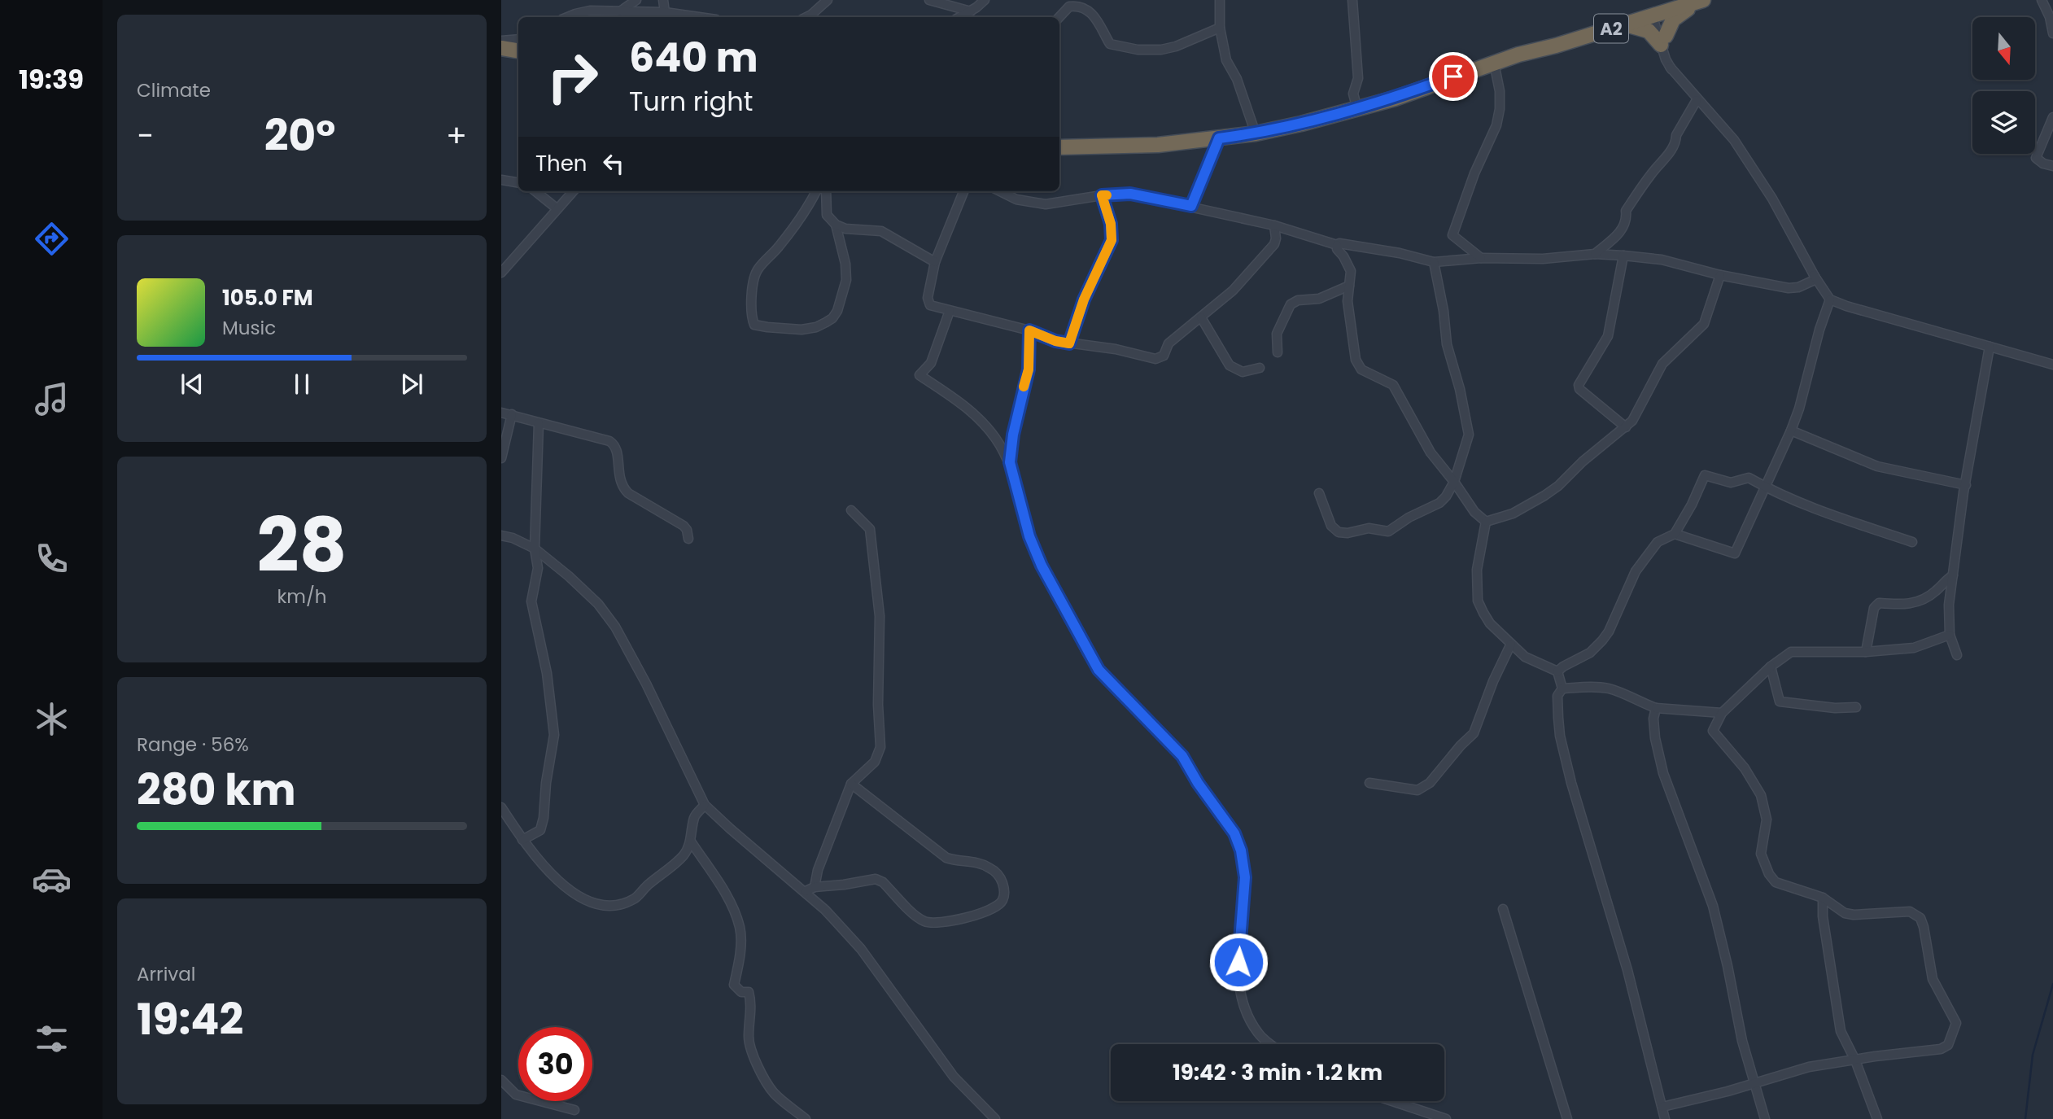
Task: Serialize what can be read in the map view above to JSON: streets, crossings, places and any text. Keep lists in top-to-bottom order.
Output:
{
  "streets": {
    "highway": ["A2"]
  },
  "north": "bottom",
  "page": {
    "tabs": "19:39",
    "tile": [
      "Climate",
      ["28", "km/h"],
      ["Range · 56%", "280 km"],
      ["Arrival", "19:42"]
    ],
    "turn": ["640 m", "Turn right"],
    "heat": ["−", "20°", "+"],
    "then": "Then",
    "song": ["105.0 FM", "Music"],
    "limit": "30",
    "trip": "19:42 · 3 min · 1.2 km"
  }
}
